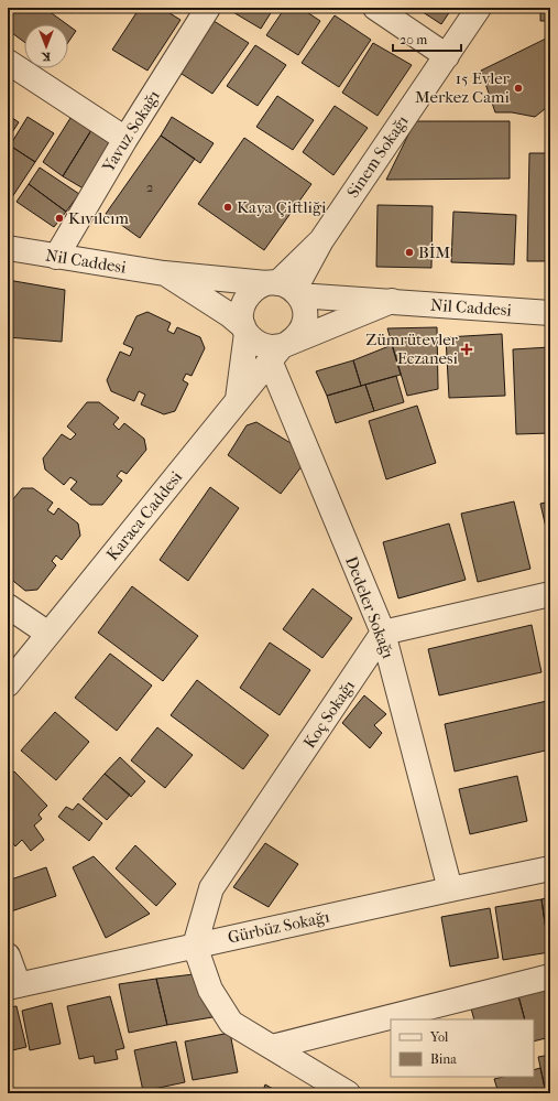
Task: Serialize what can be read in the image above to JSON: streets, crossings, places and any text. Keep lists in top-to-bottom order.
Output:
{
  "streets": {
    "street": [
      "Yavuz Sokağı",
      "Sinem Sokağı",
      "Nil Caddesi",
      "Karaca Caddesi",
      "Dedeler Sokağı",
      "Koç Sokağı",
      "Gürbüz Sokağı"
    ]
  },
  "crossings": [
    ["Yavuz Sokağı", "Nil Caddesi"],
    ["Sinem Sokağı", "Nil Caddesi"],
    ["Sinem Sokağı", "Karaca Caddesi"],
    ["Sinem Sokağı", "Dedeler Sokağı"],
    ["Nil Caddesi", "Karaca Caddesi"],
    ["Nil Caddesi", "Dedeler Sokağı"],
    ["Karaca Caddesi", "Dedeler Sokağı"],
    ["Dedeler Sokağı", "Koç Sokağı"],
    ["Dedeler Sokağı", "Gürbüz Sokağı"],
    ["Koç Sokağı", "Gürbüz Sokağı"]
  ],
  "places": {
    "other": [
      "15 Evler Merkez Cami",
      "Kaya Çiftliği",
      "Kıvılcım",
      "BİM"
    ],
    "health": ["Zümrütevler Eczanesi"]
  },
  "house_numbers": ["2"],
  "legend": ["Yol", "Bina"],
  "scale_bar": "20 m",
  "north": "bottom"
}
